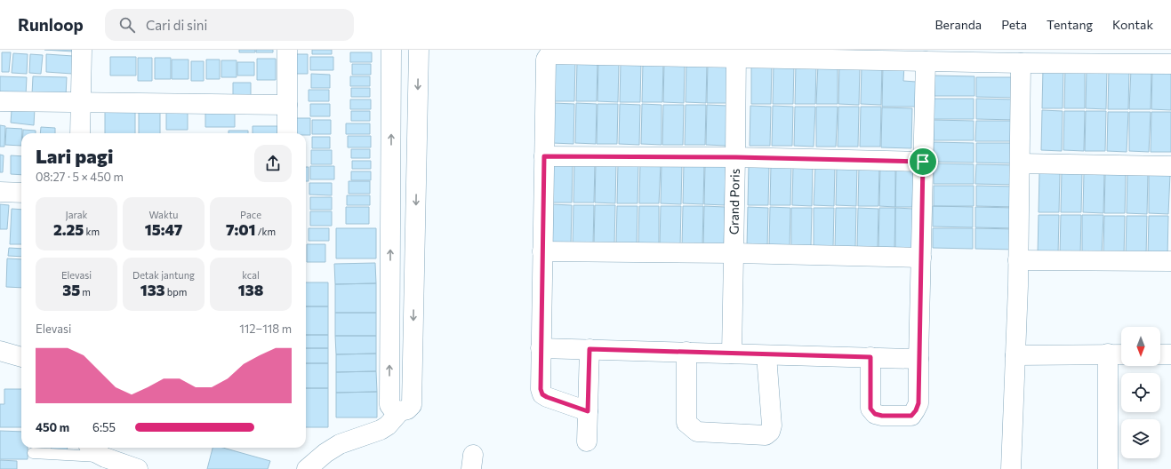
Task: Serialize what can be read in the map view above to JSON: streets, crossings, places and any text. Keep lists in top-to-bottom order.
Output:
{
  "streets": {
    "street": ["Grand Poris"]
  },
  "north": "bottom",
  "page": {
    "header": "Runloop",
    "search": "Cari di sini",
    "nav": [
      "Beranda",
      "Peta",
      "Tentang",
      "Kontak"
    ],
    "heading": ["Lari pagi", "08:27 · 5 × 450 m"],
    "stats": [
      ["Jarak", "2.25 km"],
      ["Waktu", "15:47"],
      ["Pace", "7:01 /km"],
      ["Elevasi", "35 m"],
      ["Detak jantung", "133 bpm"],
      ["kcal", "138"]
    ],
    "chart": ["Elevasi", "112–118 m"],
    "list": [
      {
        "name": "450 m",
        "note": "6:55"
      }
    ]
  }
}
